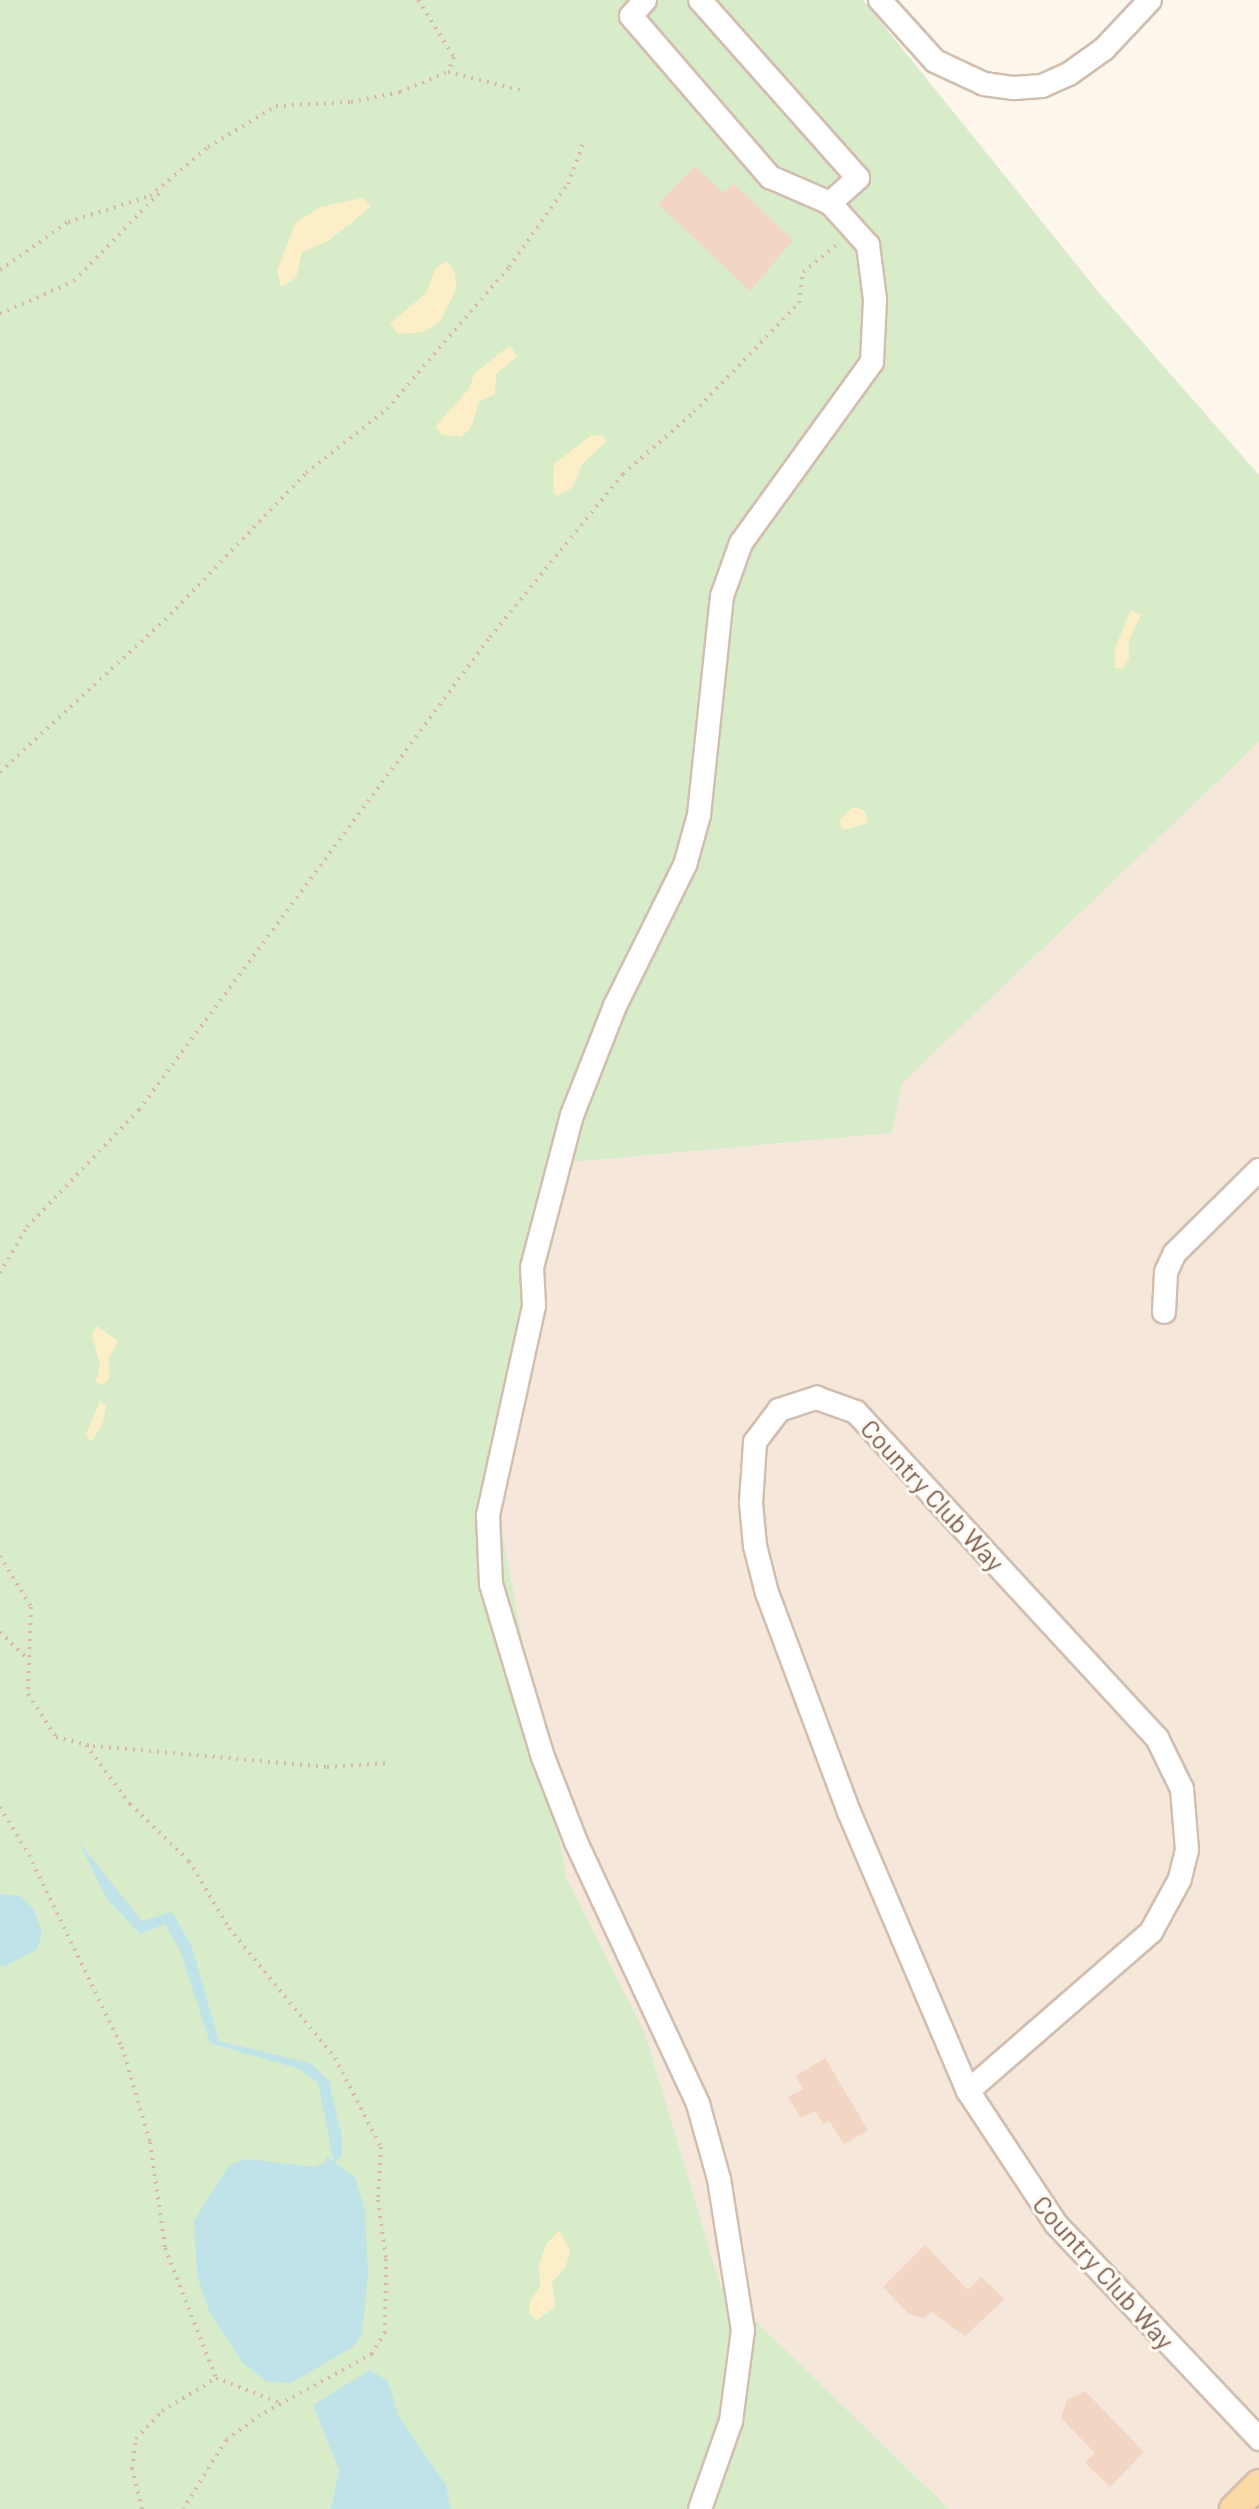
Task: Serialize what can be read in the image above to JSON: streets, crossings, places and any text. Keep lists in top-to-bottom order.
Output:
{
  "streets": {
    "street": ["Country Club Way"]
  }
}
